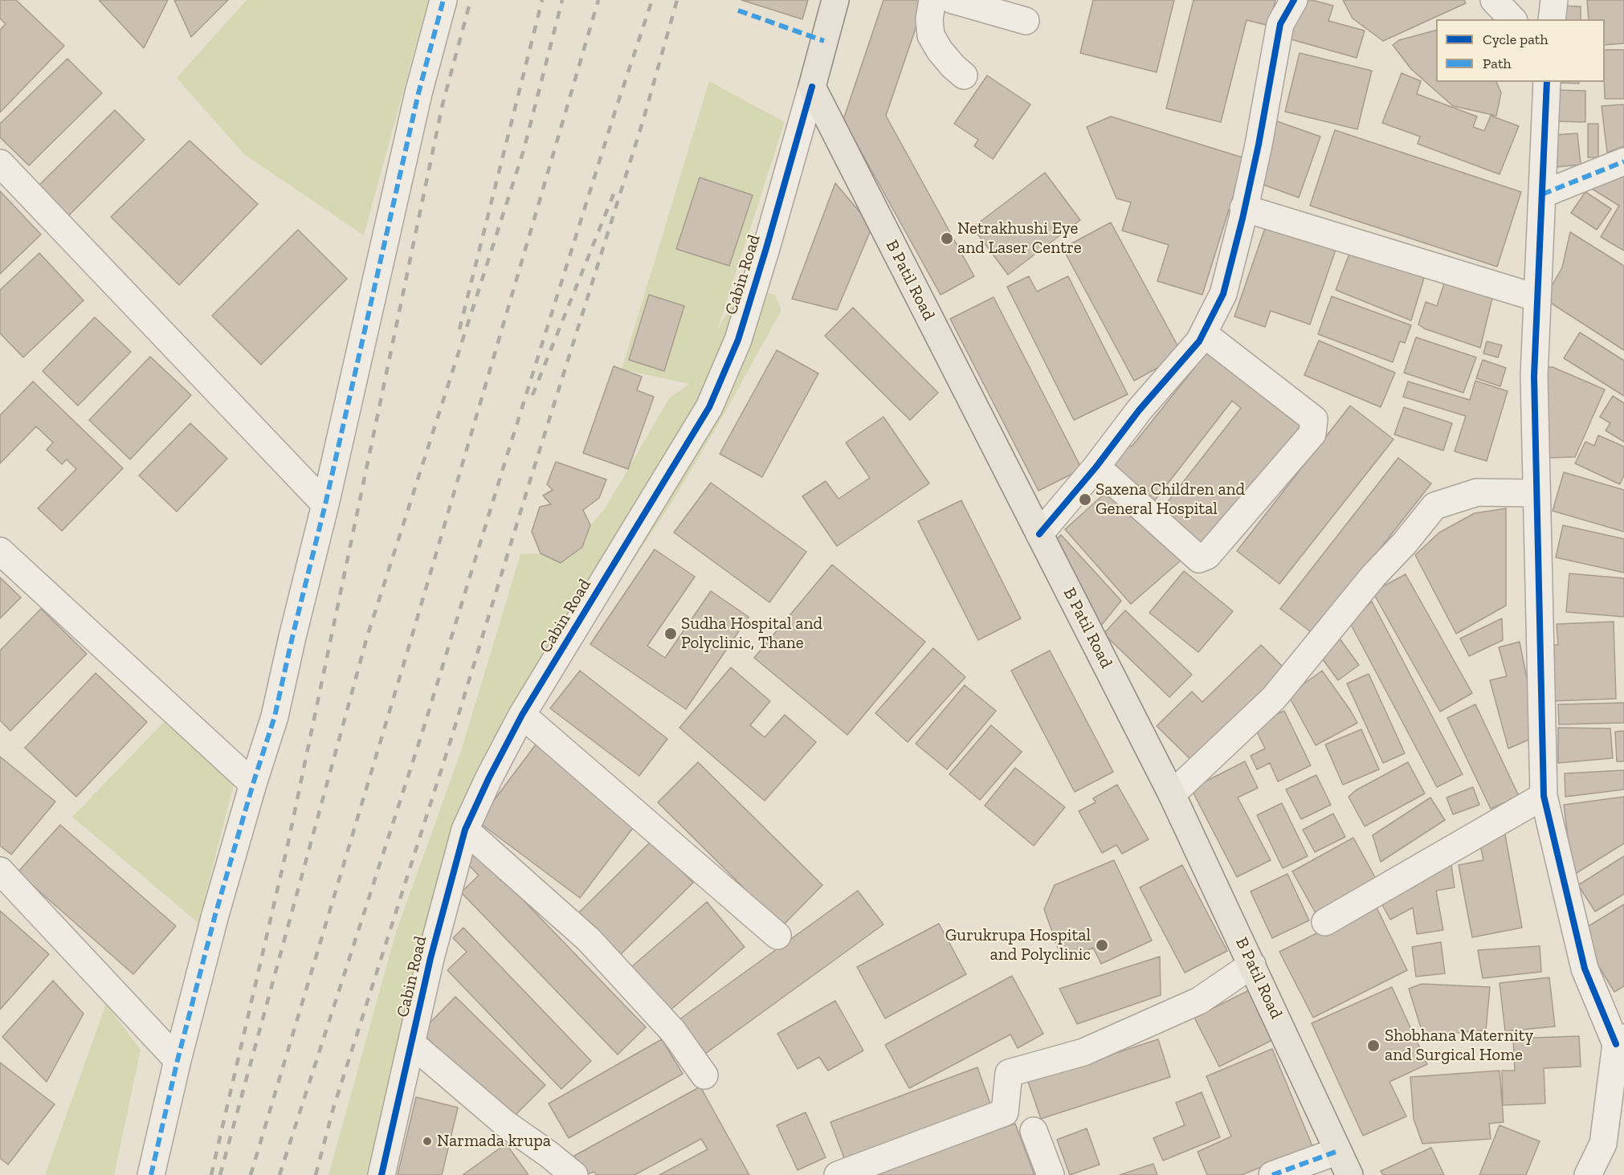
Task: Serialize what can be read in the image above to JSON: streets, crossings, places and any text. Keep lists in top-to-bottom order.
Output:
{
  "streets": {
    "main road": ["B Patil Road"],
    "street": ["Cabin Road"]
  },
  "crossings": [
    ["Cabin Road", "B Patil Road"]
  ],
  "places": [
    "Netrakhushi Eye and Laser Centre",
    "Saxena Children and General Hospital",
    "Sudha Hospital and Polyclinic, Thane",
    "Gurukrupa Hospital and Polyclinic",
    "Shobhana Maternity and Surgical Home",
    "Narmada krupa"
  ],
  "legend": ["Cycle path", "Path"]
}
